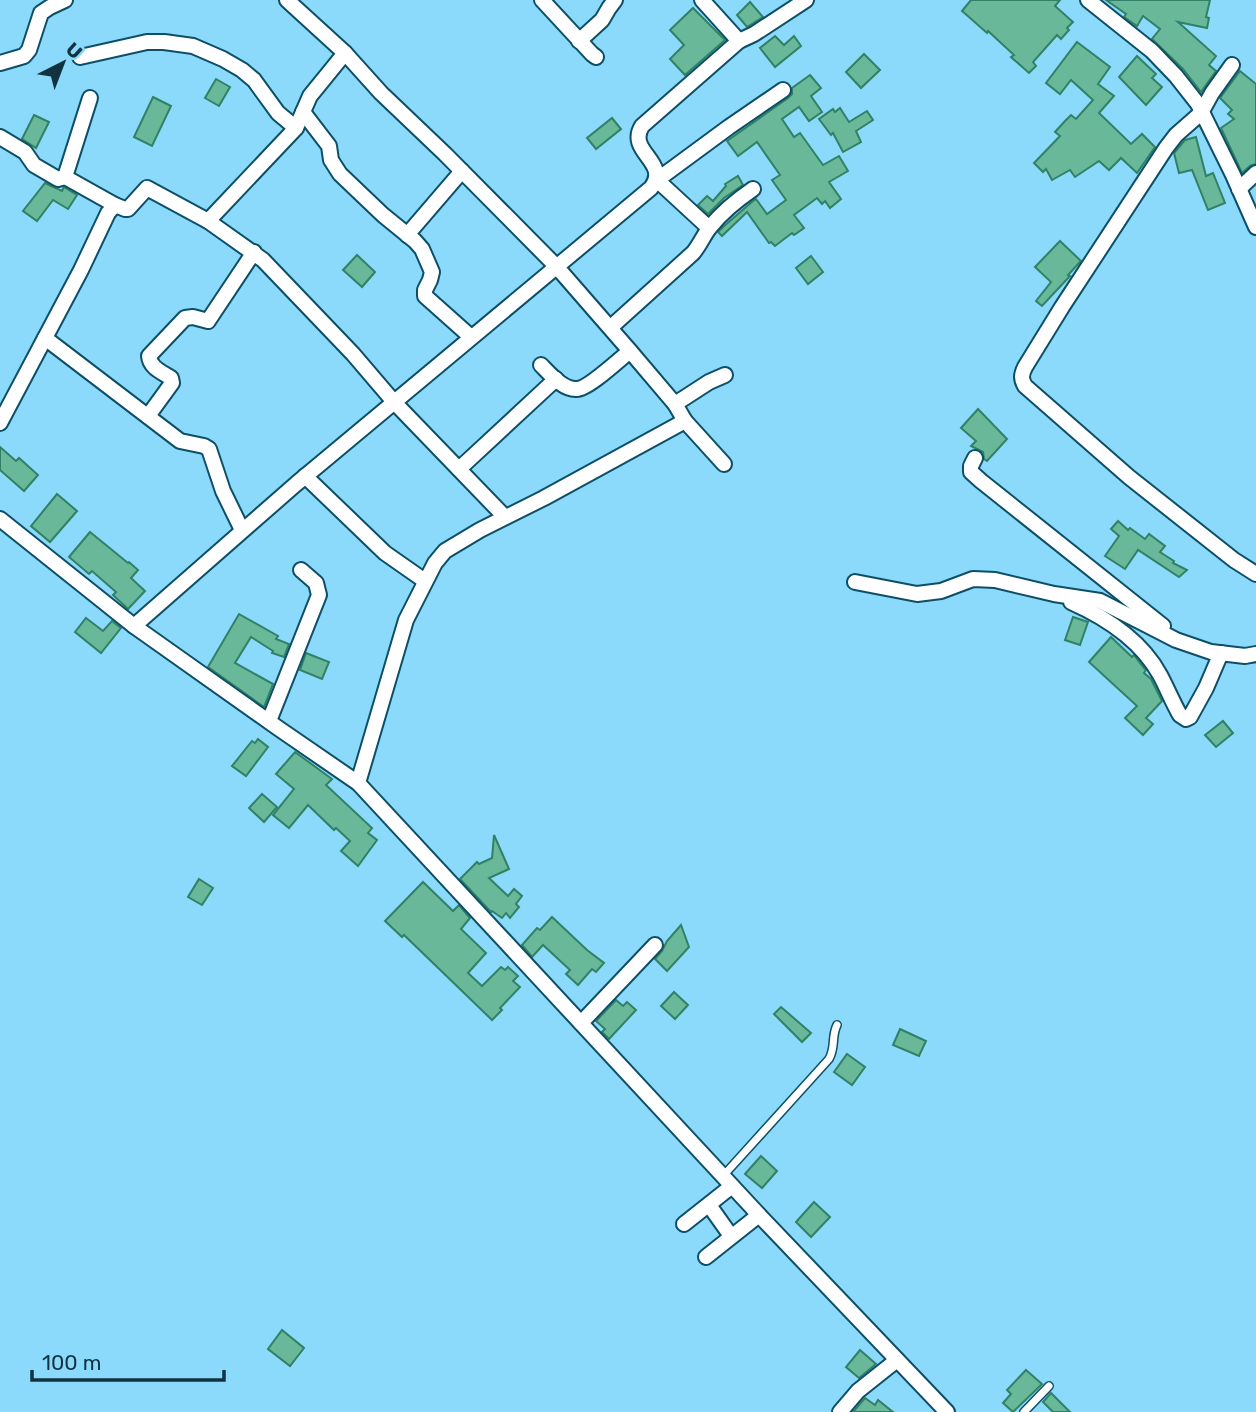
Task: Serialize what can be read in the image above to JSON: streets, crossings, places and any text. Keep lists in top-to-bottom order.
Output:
{
  "scale_bar": "100 m",
  "north": "top right"
}
